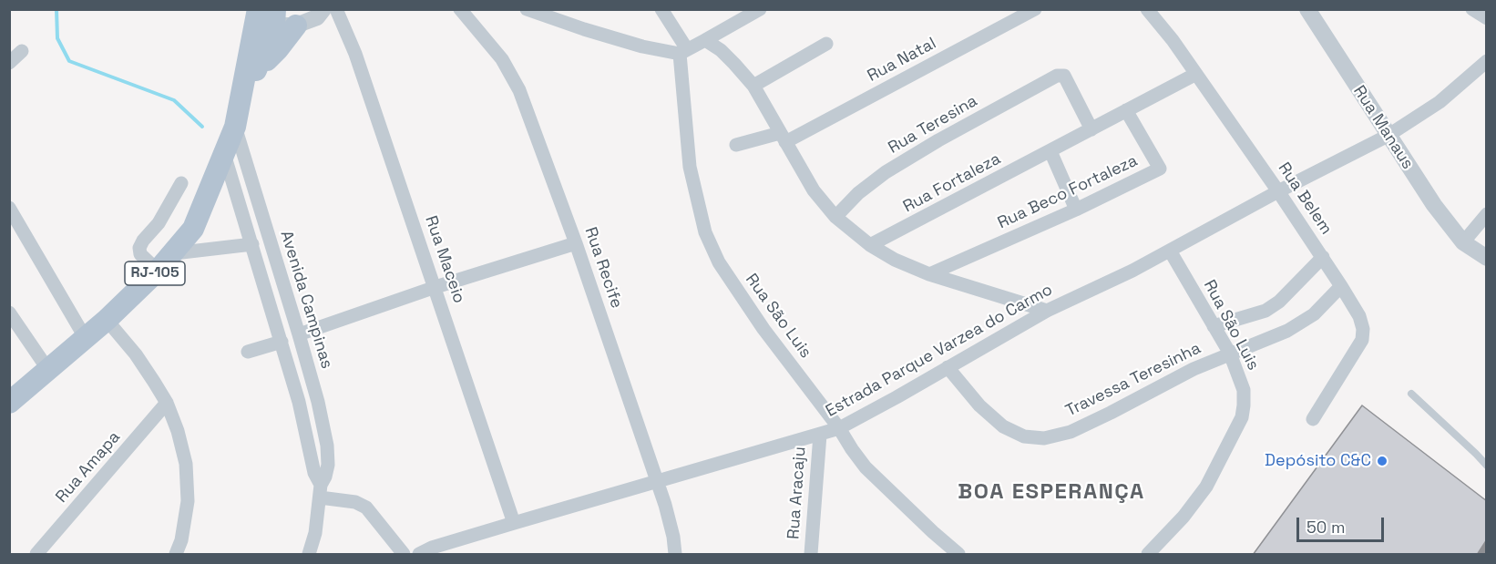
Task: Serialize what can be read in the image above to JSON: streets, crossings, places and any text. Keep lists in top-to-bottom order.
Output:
{
  "streets": {
    "main road": ["RJ-105"],
    "street": [
      "Rua Natal",
      "Rua Teresina",
      "Rua Manaus",
      "Rua Fortaleza",
      "Rua Beco Fortaleza",
      "Rua Belem",
      "Rua Maceio",
      "Rua Recife",
      "Avenida Campinas",
      "Rua São Luis",
      "Estrada Parque Varzea do Carmo",
      "Travessa Teresinha",
      "Rua Amapa",
      "Rua Aracaju"
    ]
  },
  "crossings": [
    ["Rua Teresina", "Rua Fortaleza"],
    ["Rua Manaus", "Estrada Parque Varzea do Carmo"],
    ["Rua Fortaleza", "Rua Beco Fortaleza"],
    ["Rua Fortaleza", "Rua Belem"],
    ["Rua Belem", "Estrada Parque Varzea do Carmo"],
    ["Rua Belem", "Travessa Teresinha"],
    ["Rua Maceio", "Estrada Parque Varzea do Carmo"],
    ["Rua Recife", "Estrada Parque Varzea do Carmo"],
    ["RJ-105", "Avenida Campinas"],
    ["Rua São Luis", "Estrada Parque Varzea do Carmo"],
    ["Rua São Luis", "Travessa Teresinha"],
    ["Estrada Parque Varzea do Carmo", "Travessa Teresinha"],
    ["Estrada Parque Varzea do Carmo", "Rua Aracaju"]
  ],
  "districts": ["BOA ESPERANÇA"],
  "places": ["Depósito C&C"],
  "scale_bar": "50 m"
}
